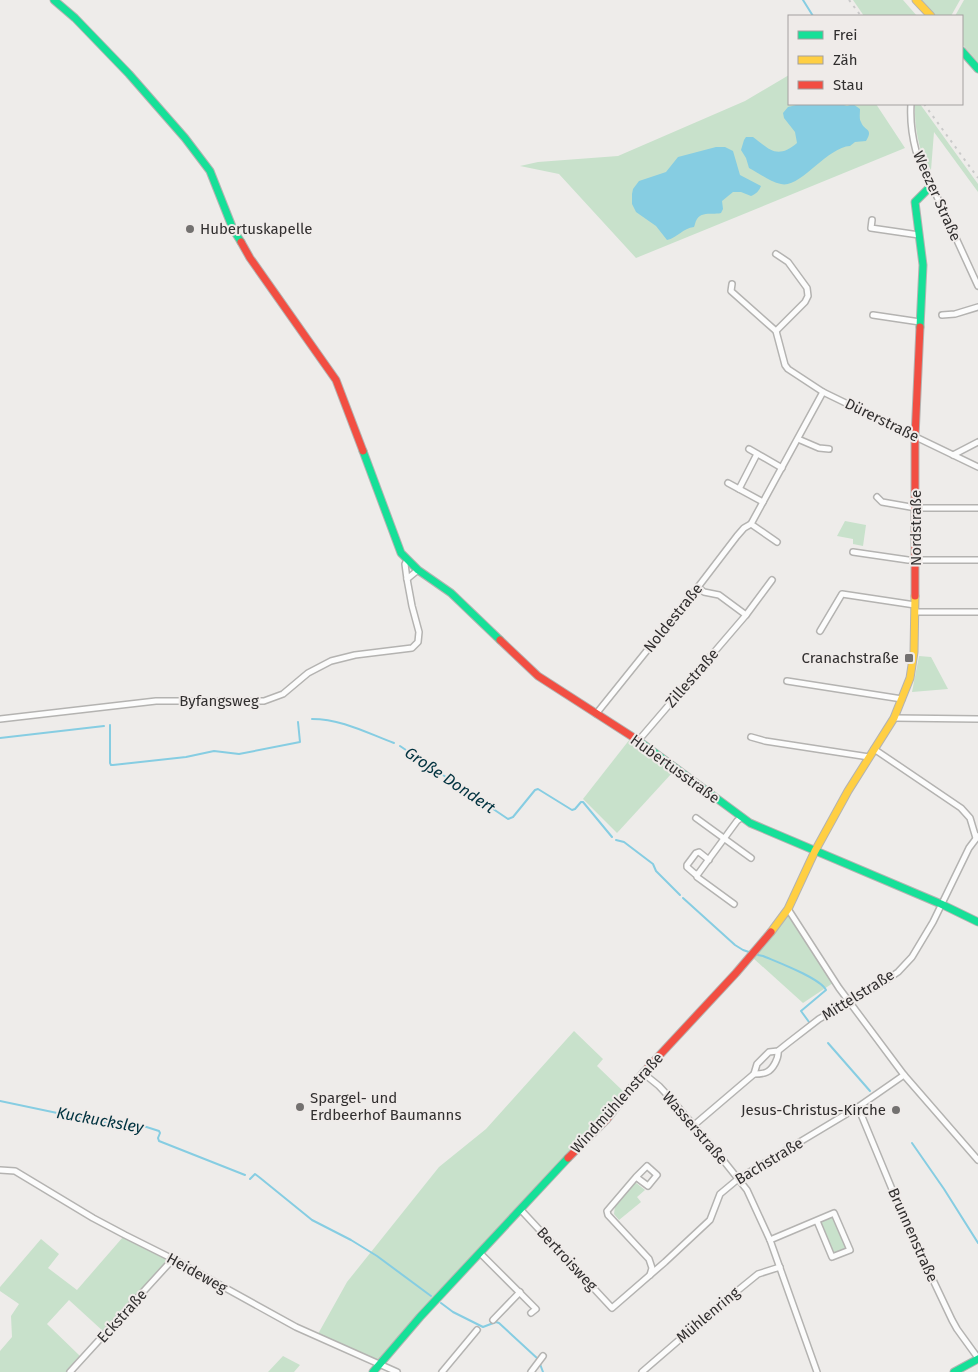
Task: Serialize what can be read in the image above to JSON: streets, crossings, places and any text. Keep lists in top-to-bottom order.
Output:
{
  "streets": {
    "street": [
      "Weezer Straße",
      "Dürerstraße",
      "Nordstraße",
      "Noldestraße",
      "Zillestraße",
      "Byfangsweg",
      "Hubertusstraße",
      "Mittelstraße",
      "Windmühlenstraße",
      "Wasserstraße",
      "Bachstraße",
      "Brunnenstraße",
      "Bertroisweg",
      "Heideweg",
      "Mühlenring",
      "Eckstraße"
    ]
  },
  "crossings": [
    ["Weezer Straße", "Nordstraße"],
    ["Dürerstraße", "Nordstraße"],
    ["Dürerstraße", "Noldestraße"],
    ["Nordstraße", "Hubertusstraße"],
    ["Nordstraße", "Windmühlenstraße"],
    ["Noldestraße", "Hubertusstraße"],
    ["Zillestraße", "Hubertusstraße"],
    ["Byfangsweg", "Hubertusstraße"],
    ["Hubertusstraße", "Mittelstraße"],
    ["Hubertusstraße", "Windmühlenstraße"],
    ["Mittelstraße", "Wasserstraße"],
    ["Windmühlenstraße", "Wasserstraße"],
    ["Windmühlenstraße", "Bertroisweg"],
    ["Windmühlenstraße", "Heideweg"],
    ["Wasserstraße", "Bachstraße"],
    ["Wasserstraße", "Mühlenring"],
    ["Bachstraße", "Brunnenstraße"],
    ["Bachstraße", "Bertroisweg"],
    ["Heideweg", "Eckstraße"]
  ],
  "water": ["Große Dondert", "Kuckucksley"],
  "places": {
    "other": ["Hubertuskapelle", "Spargel- und Erdbeerhof Baumanns", "Jesus-Christus-Kirche"],
    "transit": ["Cranachstraße"]
  },
  "legend": ["Frei", "Zäh", "Stau"]
}
